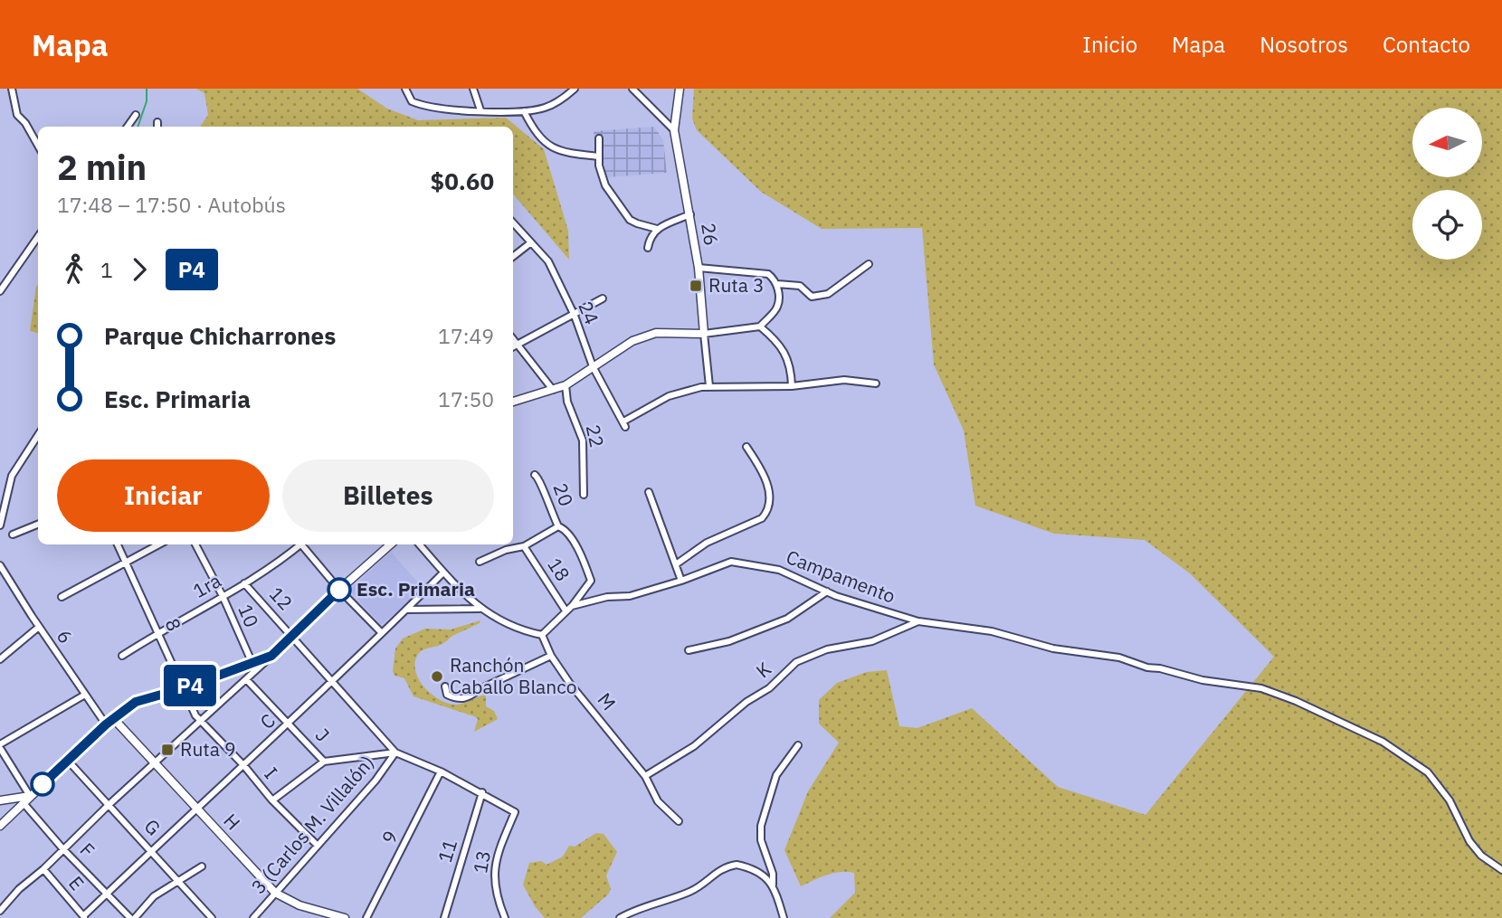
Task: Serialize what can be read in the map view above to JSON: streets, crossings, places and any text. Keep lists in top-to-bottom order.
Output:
{
  "streets": {
    "street": [
      "26",
      "24",
      "22",
      "20",
      "18",
      "Campamento",
      "1ra",
      "12",
      "10",
      "8",
      "6",
      "K",
      "M",
      "C",
      "J",
      "I",
      "H",
      "3 (Carlos M. Villalón)",
      "G",
      "9",
      "F",
      "11",
      "13",
      "E"
    ]
  },
  "crossings": [
    ["26", "24"],
    ["20", "Campamento"],
    ["18", "Campamento"],
    ["Campamento", "K"],
    ["Campamento", "M"],
    ["1ra", "12"],
    ["1ra", "10"],
    ["1ra", "8"],
    ["8", "I"],
    ["K", "M"],
    ["C", "J"],
    ["C", "I"],
    ["C", "H"],
    ["C", "G"],
    ["C", "F"],
    ["C", "E"],
    ["J", "3 (Carlos M. Villalón)"],
    ["I", "3 (Carlos M. Villalón)"],
    ["H", "3 (Carlos M. Villalón)"],
    ["11", "13"]
  ],
  "places": {
    "transit": ["Ruta 3", "Ruta 9"],
    "other": ["Esc. Primaria", "Ranchón Caballo Blanco"]
  },
  "lines": ["bus line P4"],
  "north": "left",
  "page": {
    "header": "Mapa",
    "nav": [
      "Inicio",
      "Mapa",
      "Nosotros",
      "Contacto"
    ],
    "on_map": "P4",
    "heading": ["2 min", "17:48 – 17:50 · Autobús", "$0.60"],
    "legs": ["1", "P4"],
    "list": [
      {
        "name": "Parque Chicharrones",
        "value": "17:49"
      },
      {
        "name": "Esc. Primaria",
        "value": "17:50"
      }
    ],
    "buttons": ["Iniciar", "Billetes"]
  }
}
